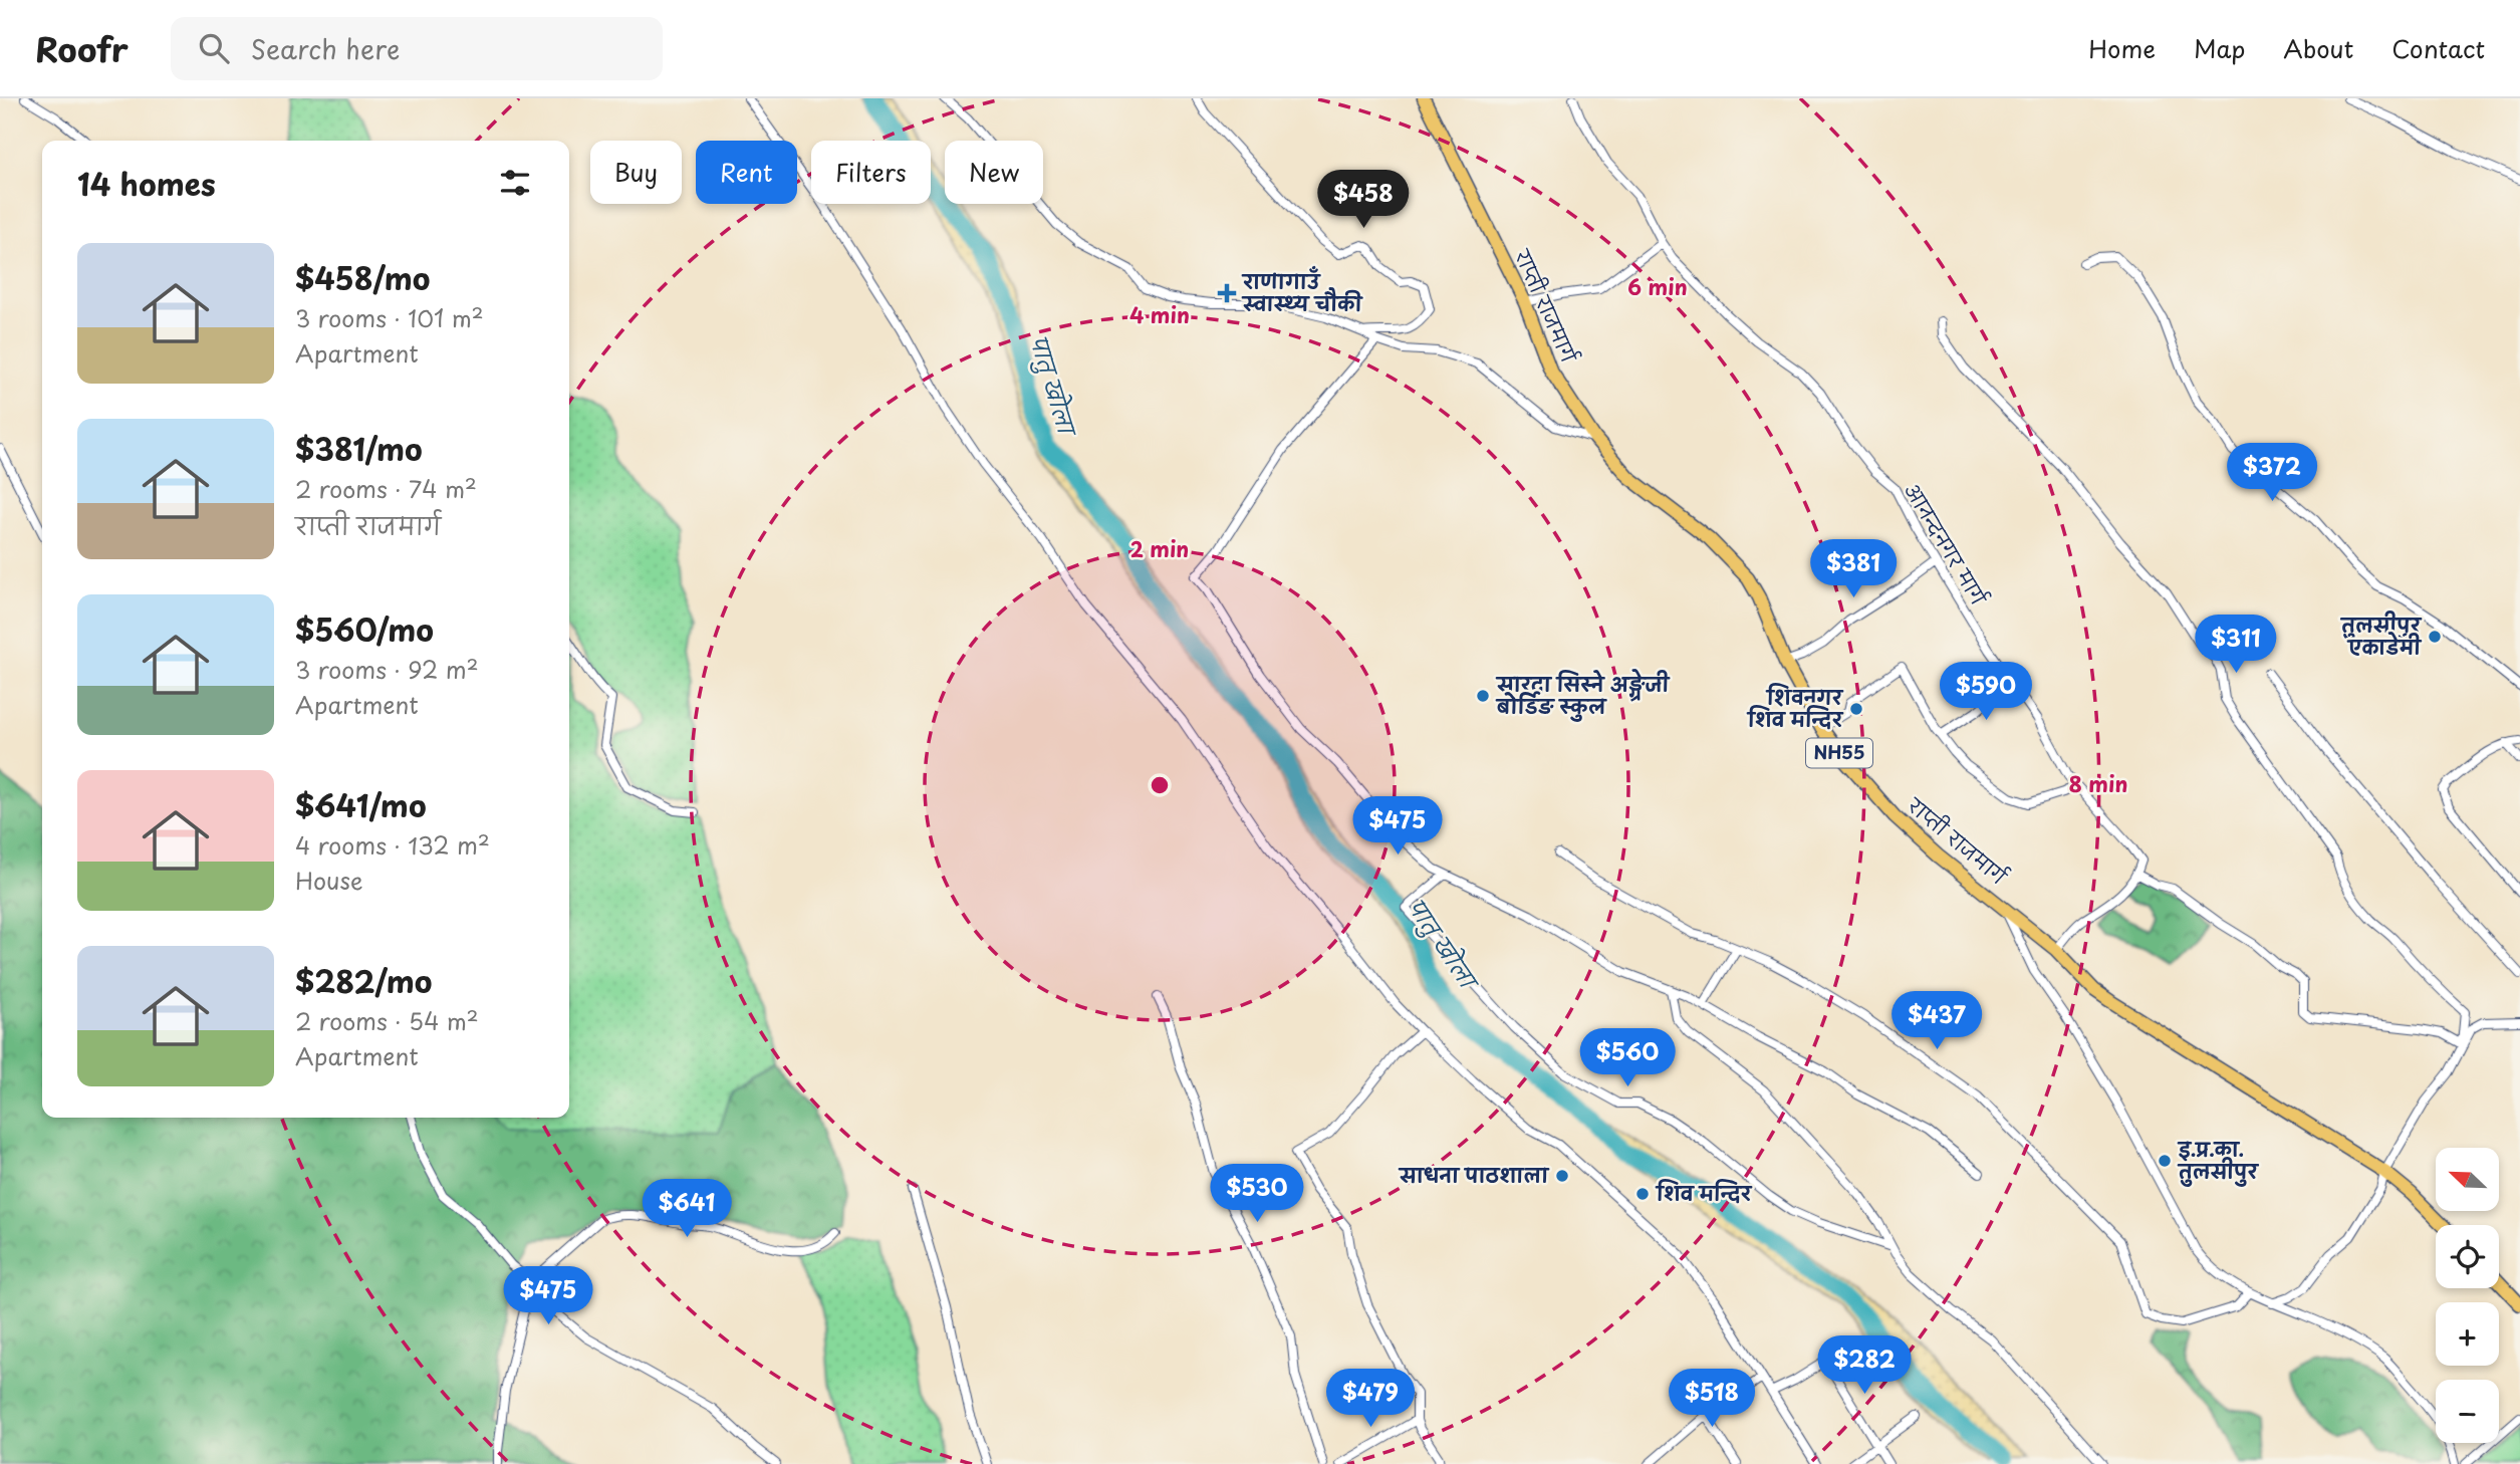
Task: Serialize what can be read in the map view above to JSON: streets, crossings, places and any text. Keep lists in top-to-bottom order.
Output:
{
  "streets": {
    "main road": ["राप्ती राजमार्ग", "NH55"],
    "street": ["आनन्दनगर मार्ग"]
  },
  "water": ["पातु खोला"],
  "places": {
    "health": ["राणागाउँ स्वास्थ्य चौकी"],
    "other": [
      "तुलसीपुर एकाडेमी",
      "सारदा सिस्ने अङ्ग्रेजी बोर्डिङ स्कुल",
      "शिवनगर शिव मन्दिर",
      "इ.प्र.का. तुलसीपुर",
      "साधना पाठशाला",
      "शिव मन्दिर"
    ]
  },
  "north": "top left",
  "page": {
    "header": "Roofr",
    "search": "Search here",
    "nav": [
      "Home",
      "Map",
      "About",
      "Contact"
    ],
    "chip": [
      "Buy",
      "Rent",
      "Filters",
      "New"
    ],
    "heading": "14 homes",
    "price": [
      "$458",
      "$372",
      "$381",
      "$311",
      "$590",
      "$475",
      "$437",
      "$560",
      "$530",
      "$641",
      "$475",
      "$282",
      "$479",
      "$518"
    ],
    "list": [
      {
        "name": "$458/mo",
        "note": "3 rooms · 101 m² · Apartment"
      },
      {
        "name": "$381/mo",
        "note": "2 rooms · 74 m² · राप्ती राजमार्ग"
      },
      {
        "name": "$560/mo",
        "note": "3 rooms · 92 m² · Apartment"
      },
      {
        "name": "$641/mo",
        "note": "4 rooms · 132 m² · House"
      },
      {
        "name": "$282/mo",
        "note": "2 rooms · 54 m² · Apartment"
      }
    ],
    "map_buttons": ["+", "−"]
  },
  "rings": [
    "6 min",
    "4 min",
    "2 min",
    "8 min"
  ]
}
